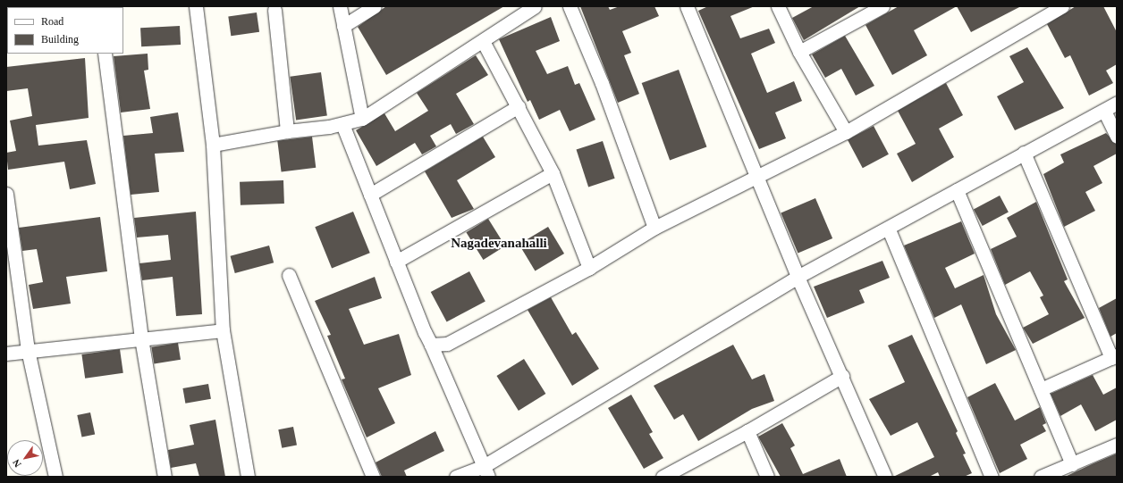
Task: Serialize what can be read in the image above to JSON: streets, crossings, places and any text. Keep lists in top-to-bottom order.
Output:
{
  "districts": ["Nagadevanahalli"],
  "legend": ["Road", "Building"],
  "north": "bottom left"
}
